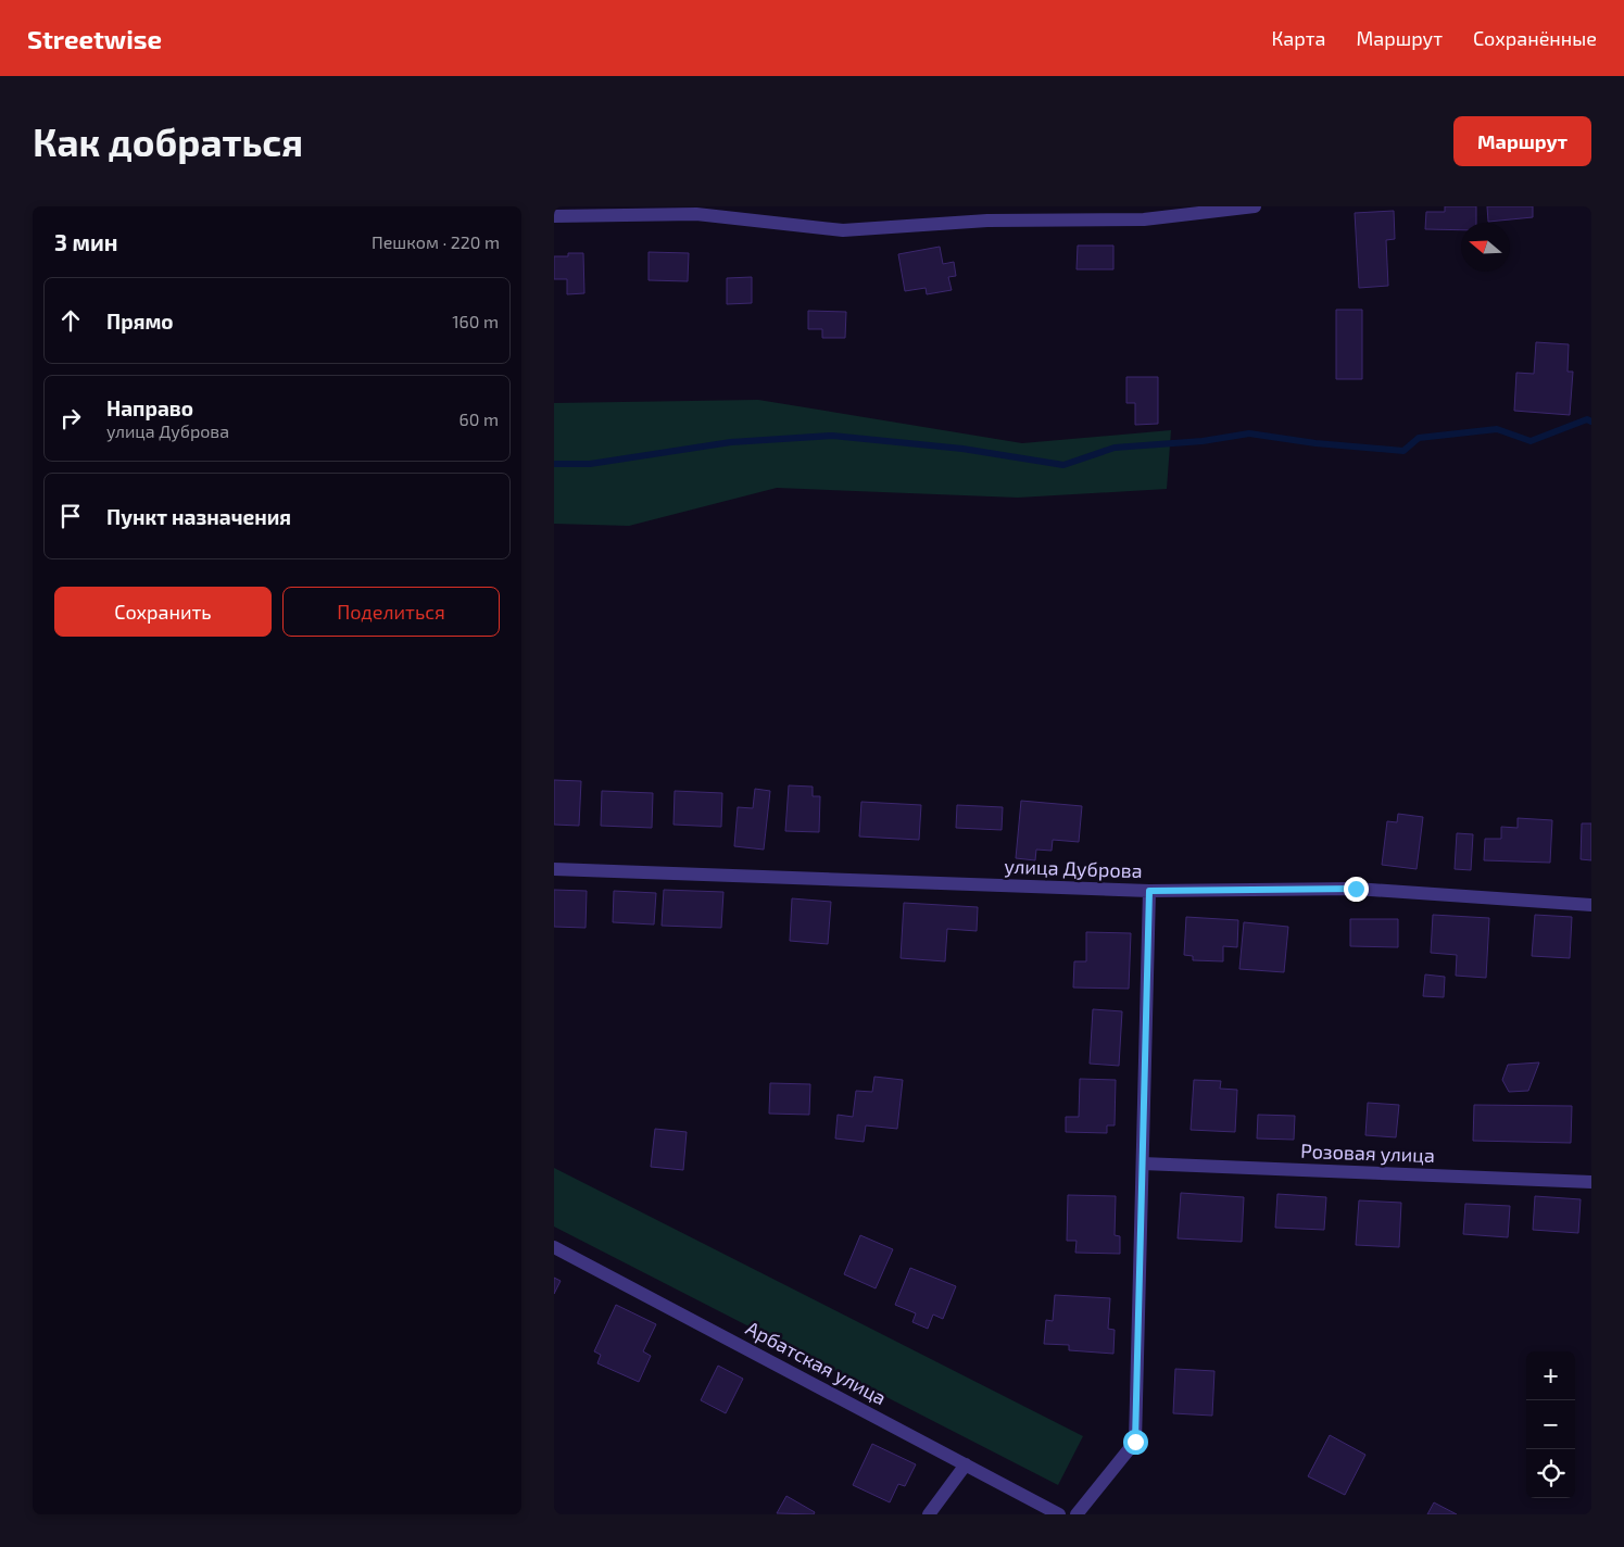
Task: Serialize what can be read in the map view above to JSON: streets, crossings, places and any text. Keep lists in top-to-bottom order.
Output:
{
  "streets": {
    "street": ["улица Дуброва", "Розовая улица", "Арбатская улица"]
  },
  "north": "left",
  "page": {
    "header": "Streetwise",
    "nav": ["Карта", "Маршрут", "Сохранённые"],
    "buttons": [
      "Маршрут",
      ["Сохранить", "Поделиться"]
    ],
    "title": "Как добраться",
    "heading": ["3 мин", "Пешком · 220 m"],
    "list": [
      ["Прямо", "160 m"],
      ["Направо", "улица Дуброва", "60 m"],
      "Пункт назначения"
    ],
    "map_buttons": ["+", "−"]
  }
}
